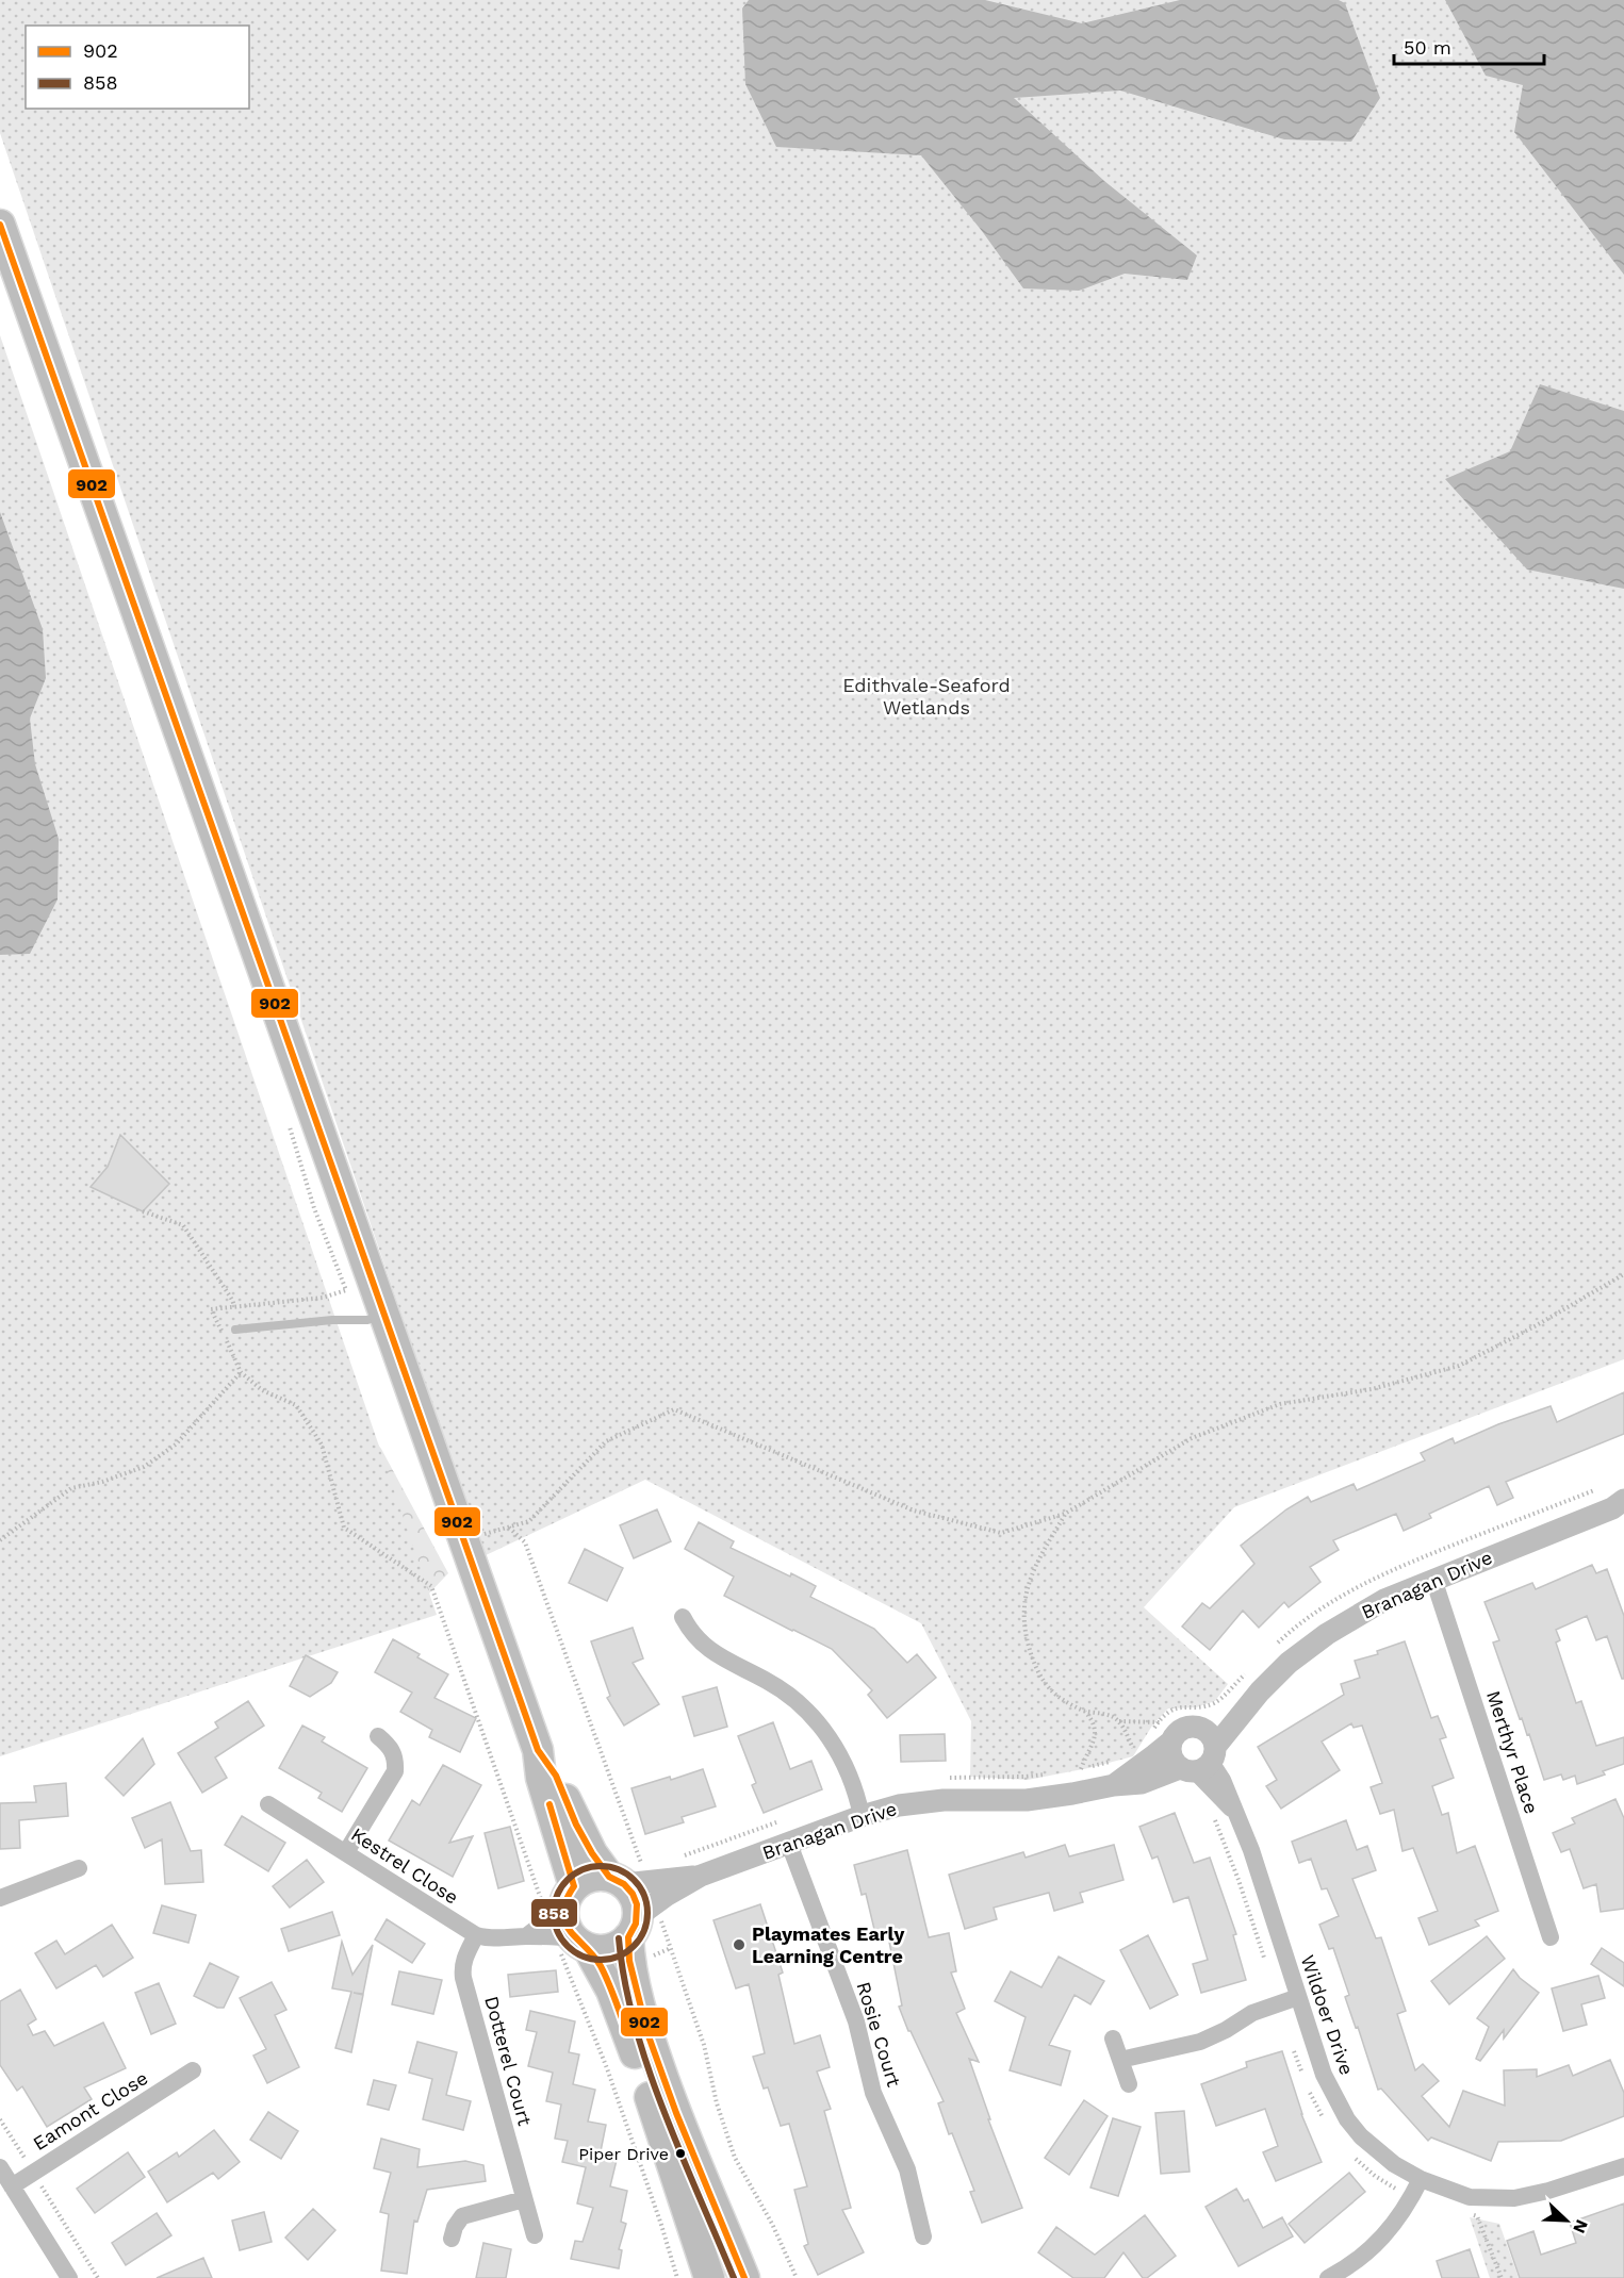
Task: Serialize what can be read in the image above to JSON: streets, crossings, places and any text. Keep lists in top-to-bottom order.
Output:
{
  "streets": {
    "street": [
      "Branagan Drive",
      "Merthyr Place",
      "Kestrel Close",
      "Wildoer Drive",
      "Rosie Court",
      "Dotterel Court",
      "Eamont Close"
    ]
  },
  "crossings": [
    ["Branagan Drive", "Merthyr Place"],
    ["Branagan Drive", "Kestrel Close"],
    ["Branagan Drive", "Wildoer Drive"],
    ["Branagan Drive", "Rosie Court"],
    ["Kestrel Close", "Dotterel Court"]
  ],
  "parks": ["Edithvale-Seaford Wetlands"],
  "places": ["Playmates Early Learning Centre", "Piper Drive"],
  "lines": ["transit line 902", "transit line 858"],
  "legend": ["902", "858"],
  "scale_bar": "50 m",
  "north": "bottom right"
}
